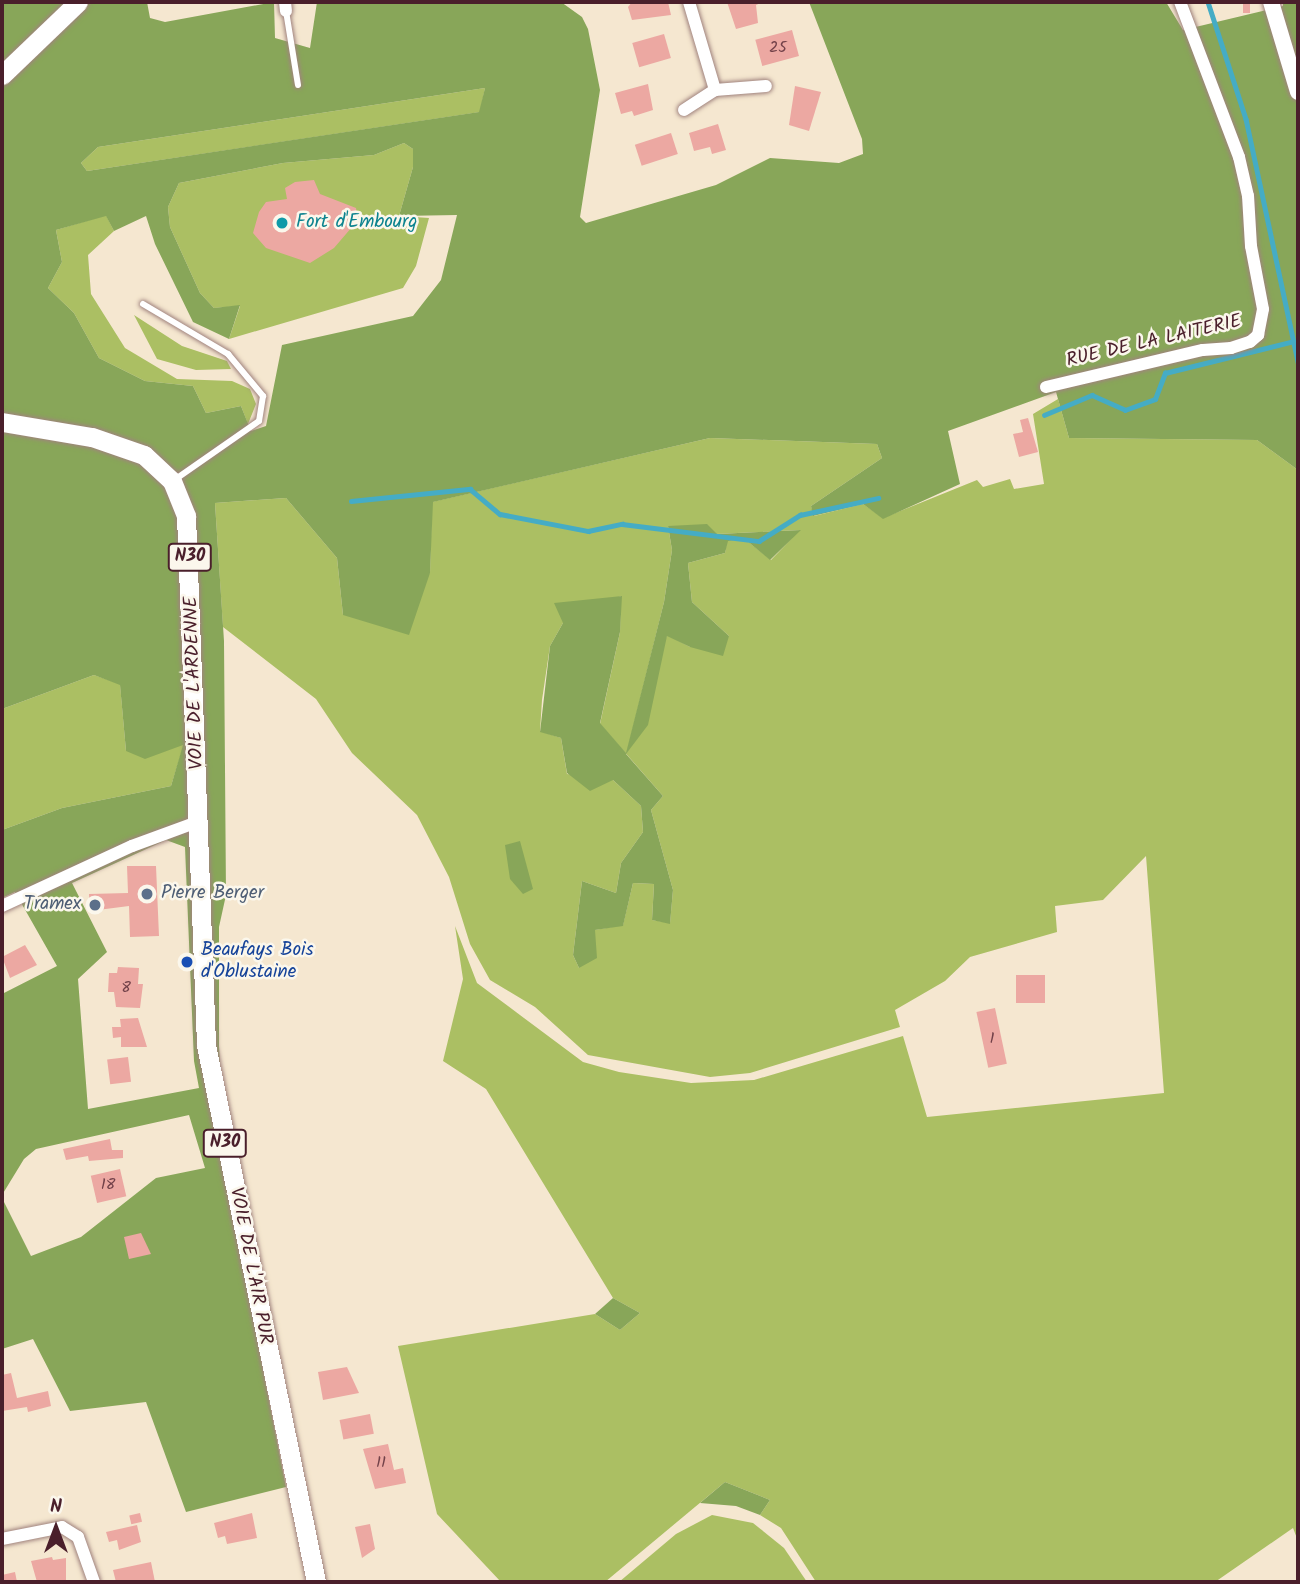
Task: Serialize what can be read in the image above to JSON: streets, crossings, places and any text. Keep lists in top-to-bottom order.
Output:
{
  "streets": {
    "main road": ["N30", "VOIE DE L'ARDENNE", "VOIE DE L'AIR PUR"],
    "street": ["RUE DE LA LAITERIE"]
  },
  "crossings": [
    ["VOIE DE L'ARDENNE", "VOIE DE L'AIR PUR"]
  ],
  "places": [
    "Fort d'Embourg",
    "Pierre Berger",
    "Tramex",
    "Beaufays Bois d'Oblustaine"
  ],
  "house_numbers": [
    "25",
    "8",
    "1",
    "18",
    "11"
  ],
  "north": "top"
}
